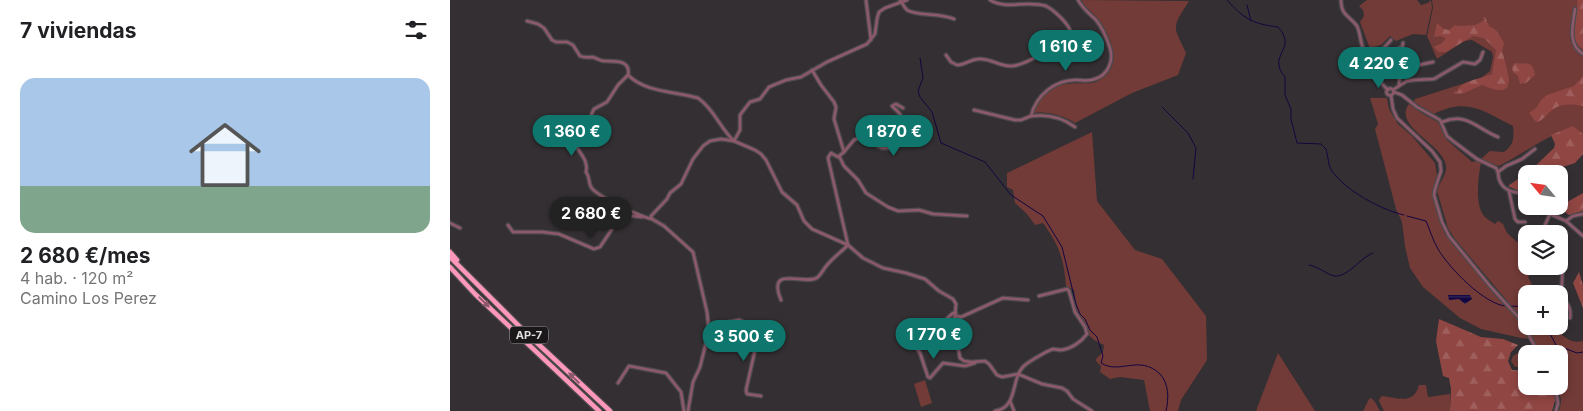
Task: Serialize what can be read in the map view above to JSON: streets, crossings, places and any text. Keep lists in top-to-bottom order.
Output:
{
  "streets": {
    "highway": ["AP-7"]
  },
  "north": "top left",
  "page": {
    "heading": "7 viviendas",
    "price": [
      "1 610 €",
      "4 220 €",
      "1 360 €",
      "1 870 €",
      "2 680 €",
      "1 770 €",
      "3 500 €"
    ],
    "list": [
      {
        "name": "2 680 €/mes",
        "note": "4 hab. · 120 m² · Camino Los Perez"
      }
    ],
    "map_buttons": ["+", "−"]
  }
}
